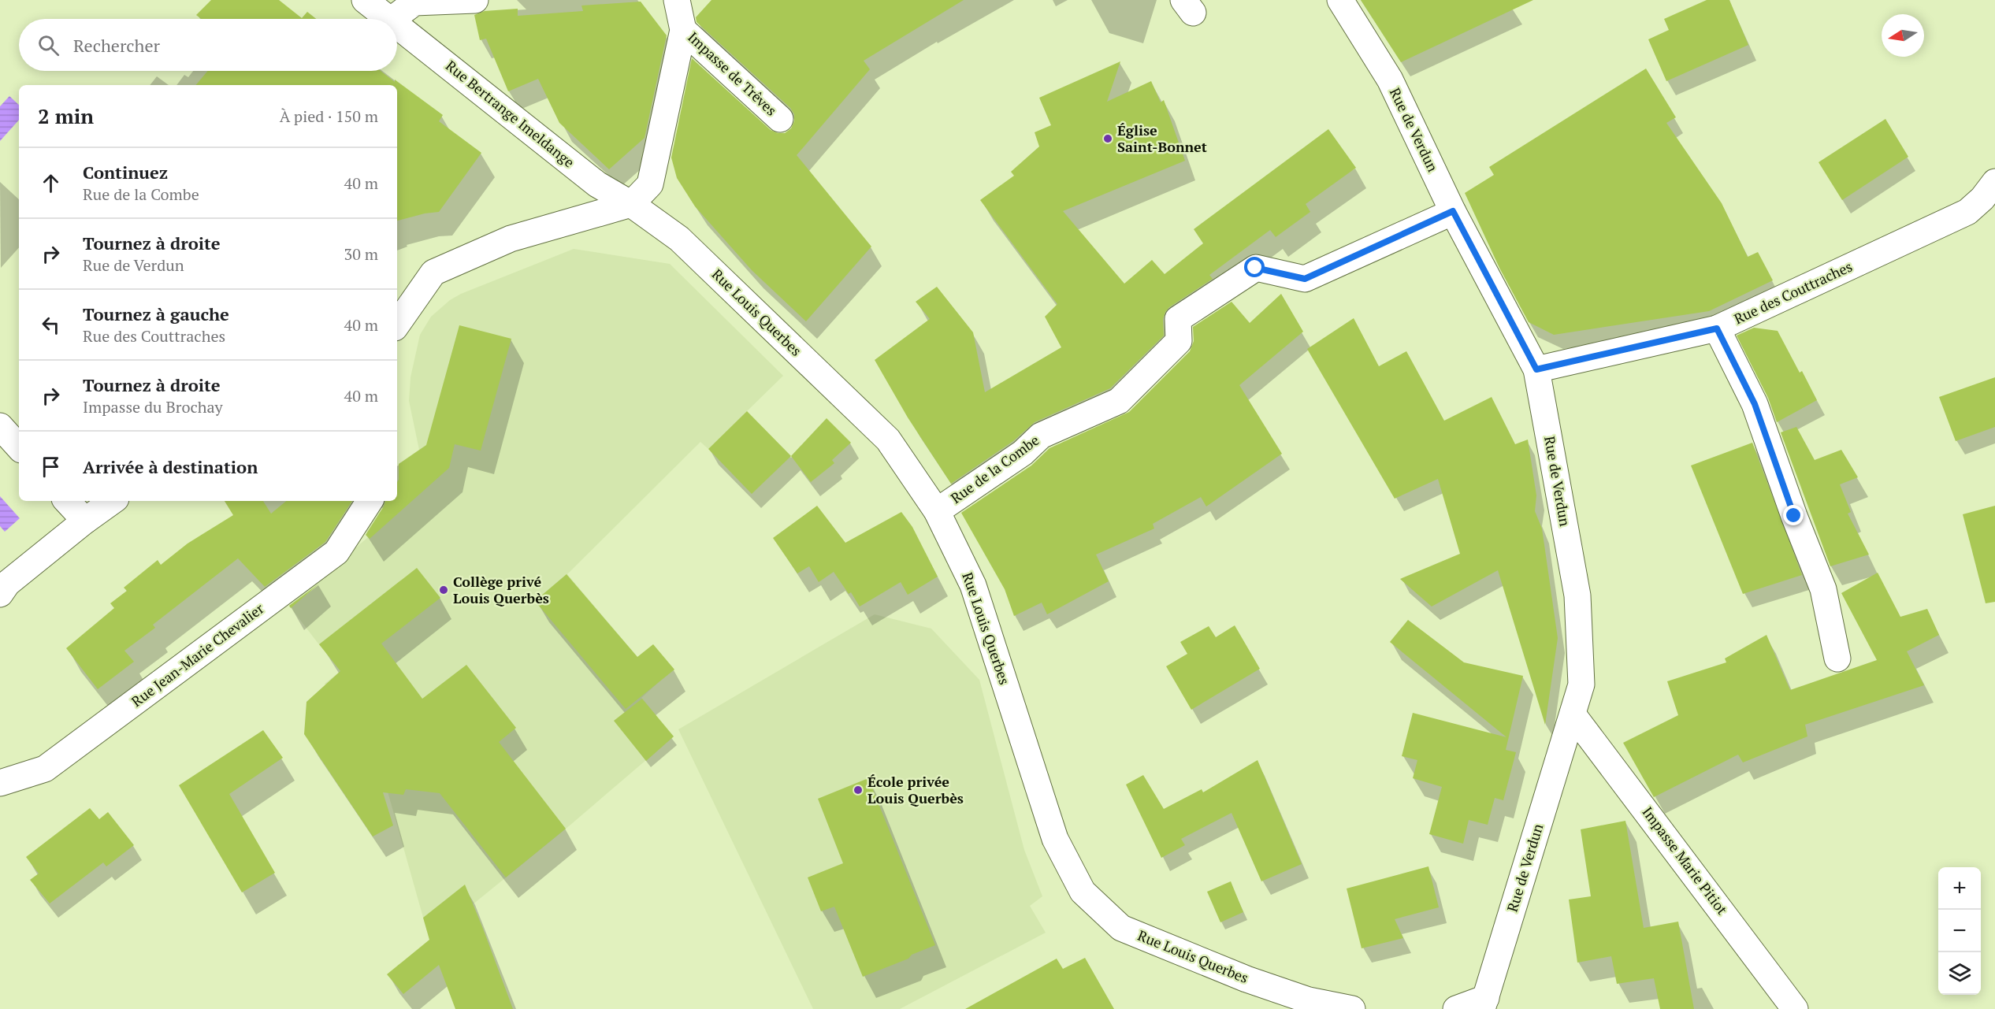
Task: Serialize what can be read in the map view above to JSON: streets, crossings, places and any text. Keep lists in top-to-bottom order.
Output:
{
  "streets": {
    "street": [
      "Impasse de Trêves",
      "Rue Bertrange Imeldange",
      "Rue de Verdun",
      "Rue des Couttraches",
      "Rue Louis Querbes",
      "Rue de la Combe",
      "Rue Jean-Marie Chevalier",
      "Impasse Marie Pitiot"
    ]
  },
  "crossings": [
    ["Rue Bertrange Imeldange", "Rue Louis Querbes"],
    ["Rue de Verdun", "Rue des Couttraches"],
    ["Rue de Verdun", "Rue de la Combe"],
    ["Rue de Verdun", "Impasse Marie Pitiot"],
    ["Rue Louis Querbes", "Rue de la Combe"]
  ],
  "places": ["Église Saint-Bonnet", "Collège privé Louis Querbès", "École privée Louis Querbès"],
  "north": "left",
  "page": {
    "search": "Rechercher",
    "heading": ["2 min", "À pied · 150 m"],
    "list": [
      ["Continuez", "Rue de la Combe", "40 m"],
      ["Tournez à droite", "Rue de Verdun", "30 m"],
      ["Tournez à gauche", "Rue des Couttraches", "40 m"],
      ["Tournez à droite", "Impasse du Brochay", "40 m"],
      "Arrivée à destination"
    ],
    "map_buttons": ["+", "−"]
  }
}
